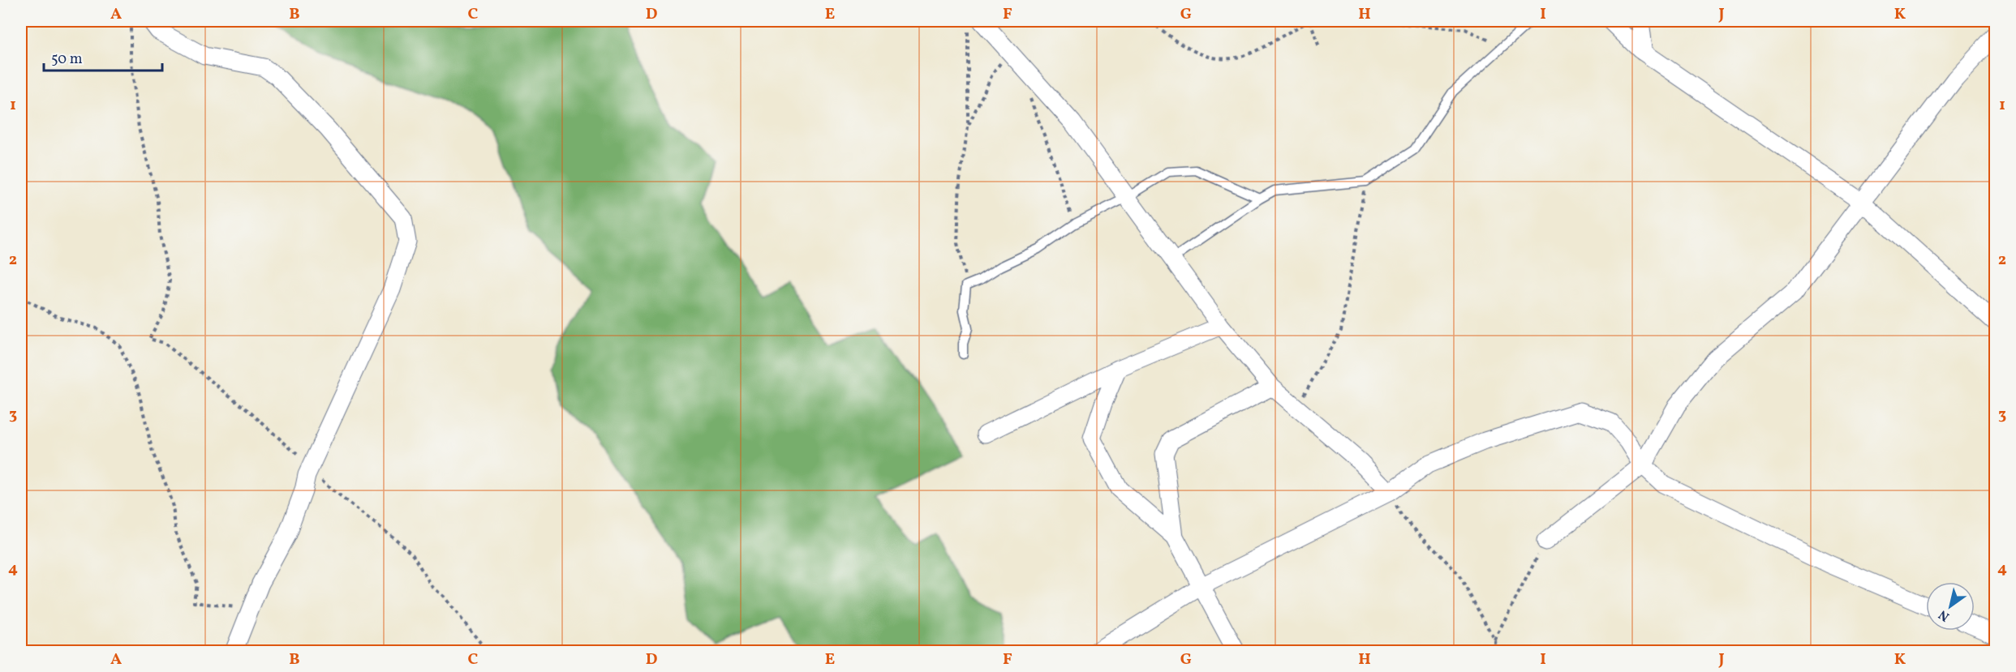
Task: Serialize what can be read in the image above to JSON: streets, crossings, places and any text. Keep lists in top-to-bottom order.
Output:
{
  "scale_bar": "50 m",
  "north": "bottom left",
  "grid": {
    "columns": [
      "A",
      "B",
      "C",
      "D",
      "E",
      "F",
      "G",
      "H",
      "I",
      "J",
      "K"
    ],
    "rows": [
      "1",
      "2",
      "3",
      "4"
    ]
  }
}
